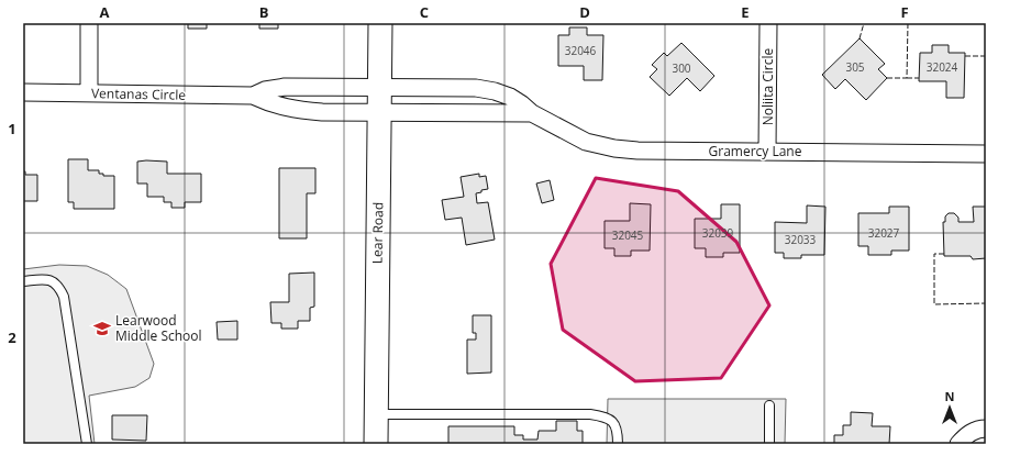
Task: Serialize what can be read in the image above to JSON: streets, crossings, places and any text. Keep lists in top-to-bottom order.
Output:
{
  "streets": {
    "street": [
      "Noliita Circle",
      "Ventanas Circle",
      "Gramercy Lane",
      "Lear Road"
    ]
  },
  "crossings": [
    ["Noliita Circle", "Gramercy Lane"],
    ["Ventanas Circle", "Gramercy Lane"],
    ["Ventanas Circle", "Lear Road"],
    ["Gramercy Lane", "Lear Road"]
  ],
  "places": {
    "school or university": ["Learwood Middle School"]
  },
  "house_numbers": [
    "32046",
    "305",
    "32024",
    "300",
    "32039",
    "32027",
    "32045",
    "32033"
  ],
  "north": "top",
  "grid": {
    "columns": [
      "A",
      "B",
      "C",
      "D",
      "E",
      "F"
    ],
    "rows": ["1", "2"]
  }
}
